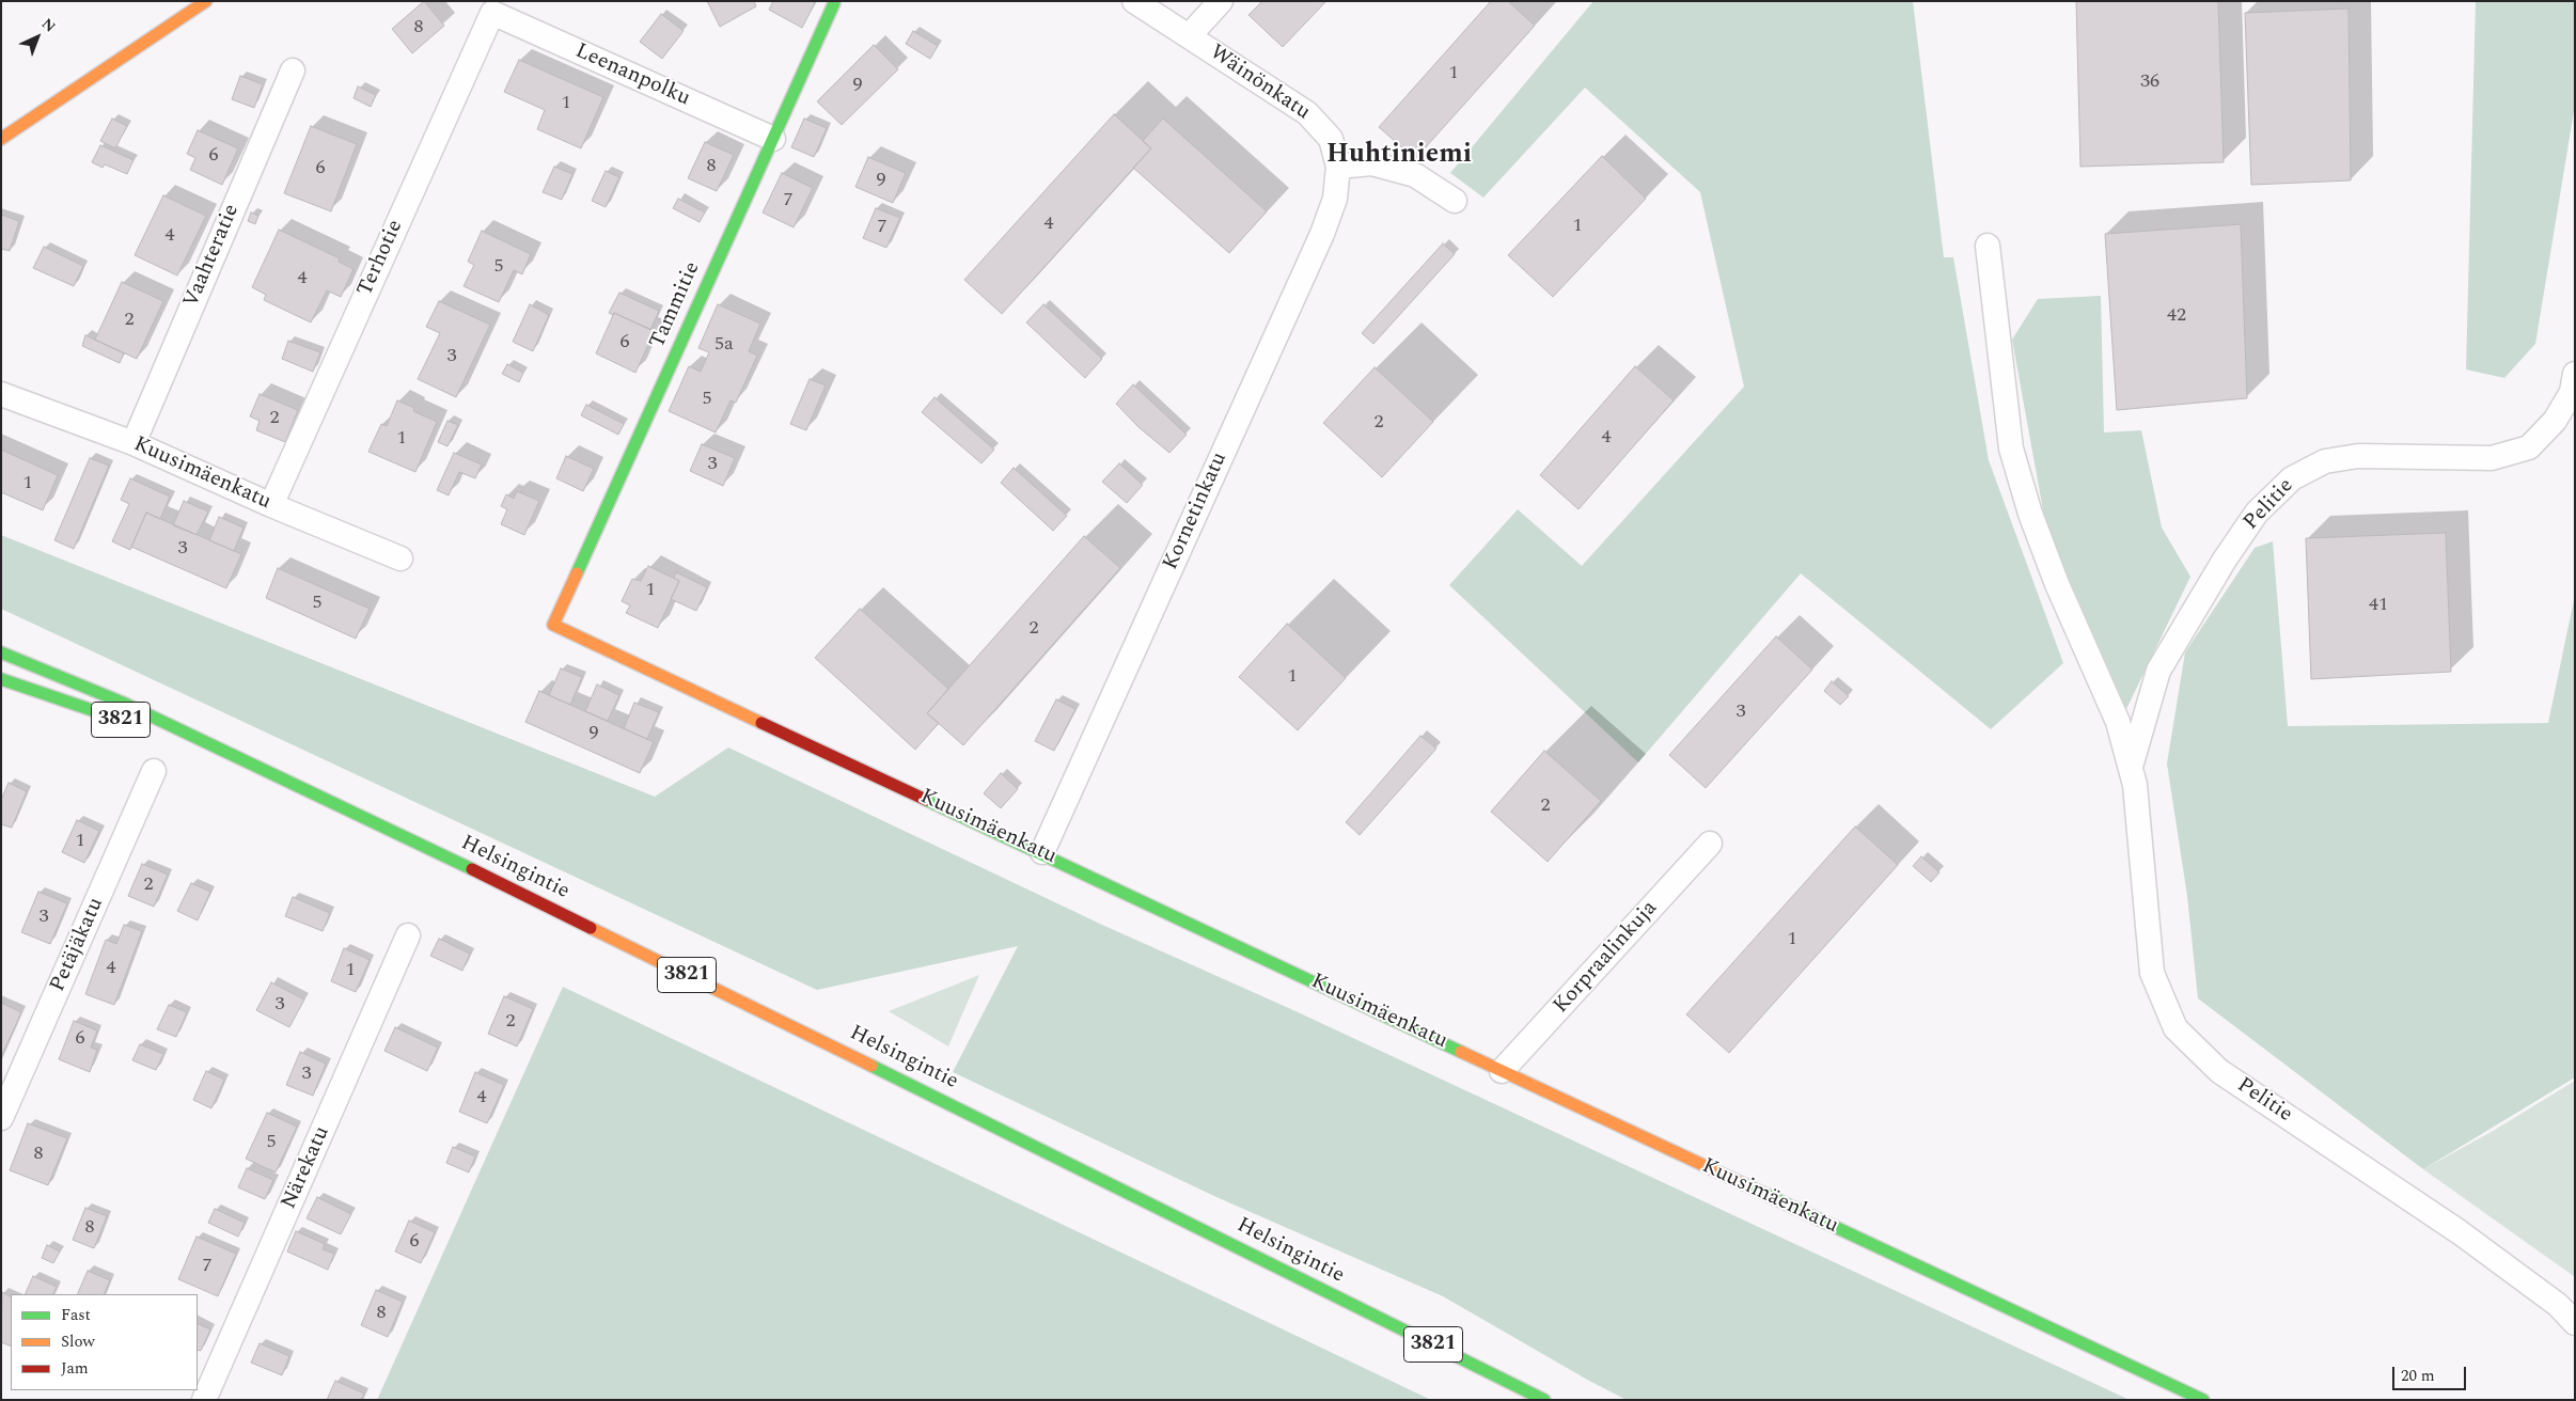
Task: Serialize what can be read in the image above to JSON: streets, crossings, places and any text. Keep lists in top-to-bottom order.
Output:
{
  "streets": {
    "street": [
      "Leenanpolku",
      "Wäinönkatu",
      "Vaahteratie",
      "Terhotie",
      "Tammitie",
      "Kuusimäenkatu",
      "Pelitie",
      "Kornetinkatu",
      "3821",
      "Helsingintie",
      "Petäjäkatu",
      "Korpraalinkuja",
      "Närekatu"
    ]
  },
  "crossings": [
    ["Leenanpolku", "Terhotie"],
    ["Leenanpolku", "Tammitie"],
    ["Wäinönkatu", "Kornetinkatu"],
    ["Vaahteratie", "Kuusimäenkatu"],
    ["Terhotie", "Kuusimäenkatu"],
    ["Tammitie", "Kuusimäenkatu"],
    ["Kuusimäenkatu", "Kornetinkatu"],
    ["Kuusimäenkatu", "Korpraalinkuja"]
  ],
  "districts": ["Huhtiniemi"],
  "house_numbers": [
    "8",
    "1",
    "36",
    "9",
    "1",
    "6",
    "8",
    "6",
    "9",
    "7",
    "4",
    "1",
    "7",
    "4",
    "5",
    "4",
    "42",
    "2",
    "6",
    "5a",
    "3",
    "5",
    "2",
    "2",
    "4",
    "1",
    "3",
    "1",
    "3",
    "1",
    "5",
    "41",
    "2",
    "1",
    "3",
    "9",
    "2",
    "1",
    "2",
    "3",
    "1",
    "4",
    "1",
    "3",
    "2",
    "6",
    "3",
    "4",
    "5",
    "8",
    "8",
    "6",
    "7",
    "8"
  ],
  "legend": ["Fast", "Slow", "Jam"],
  "scale_bar": "20 m",
  "north": "top right"
}
